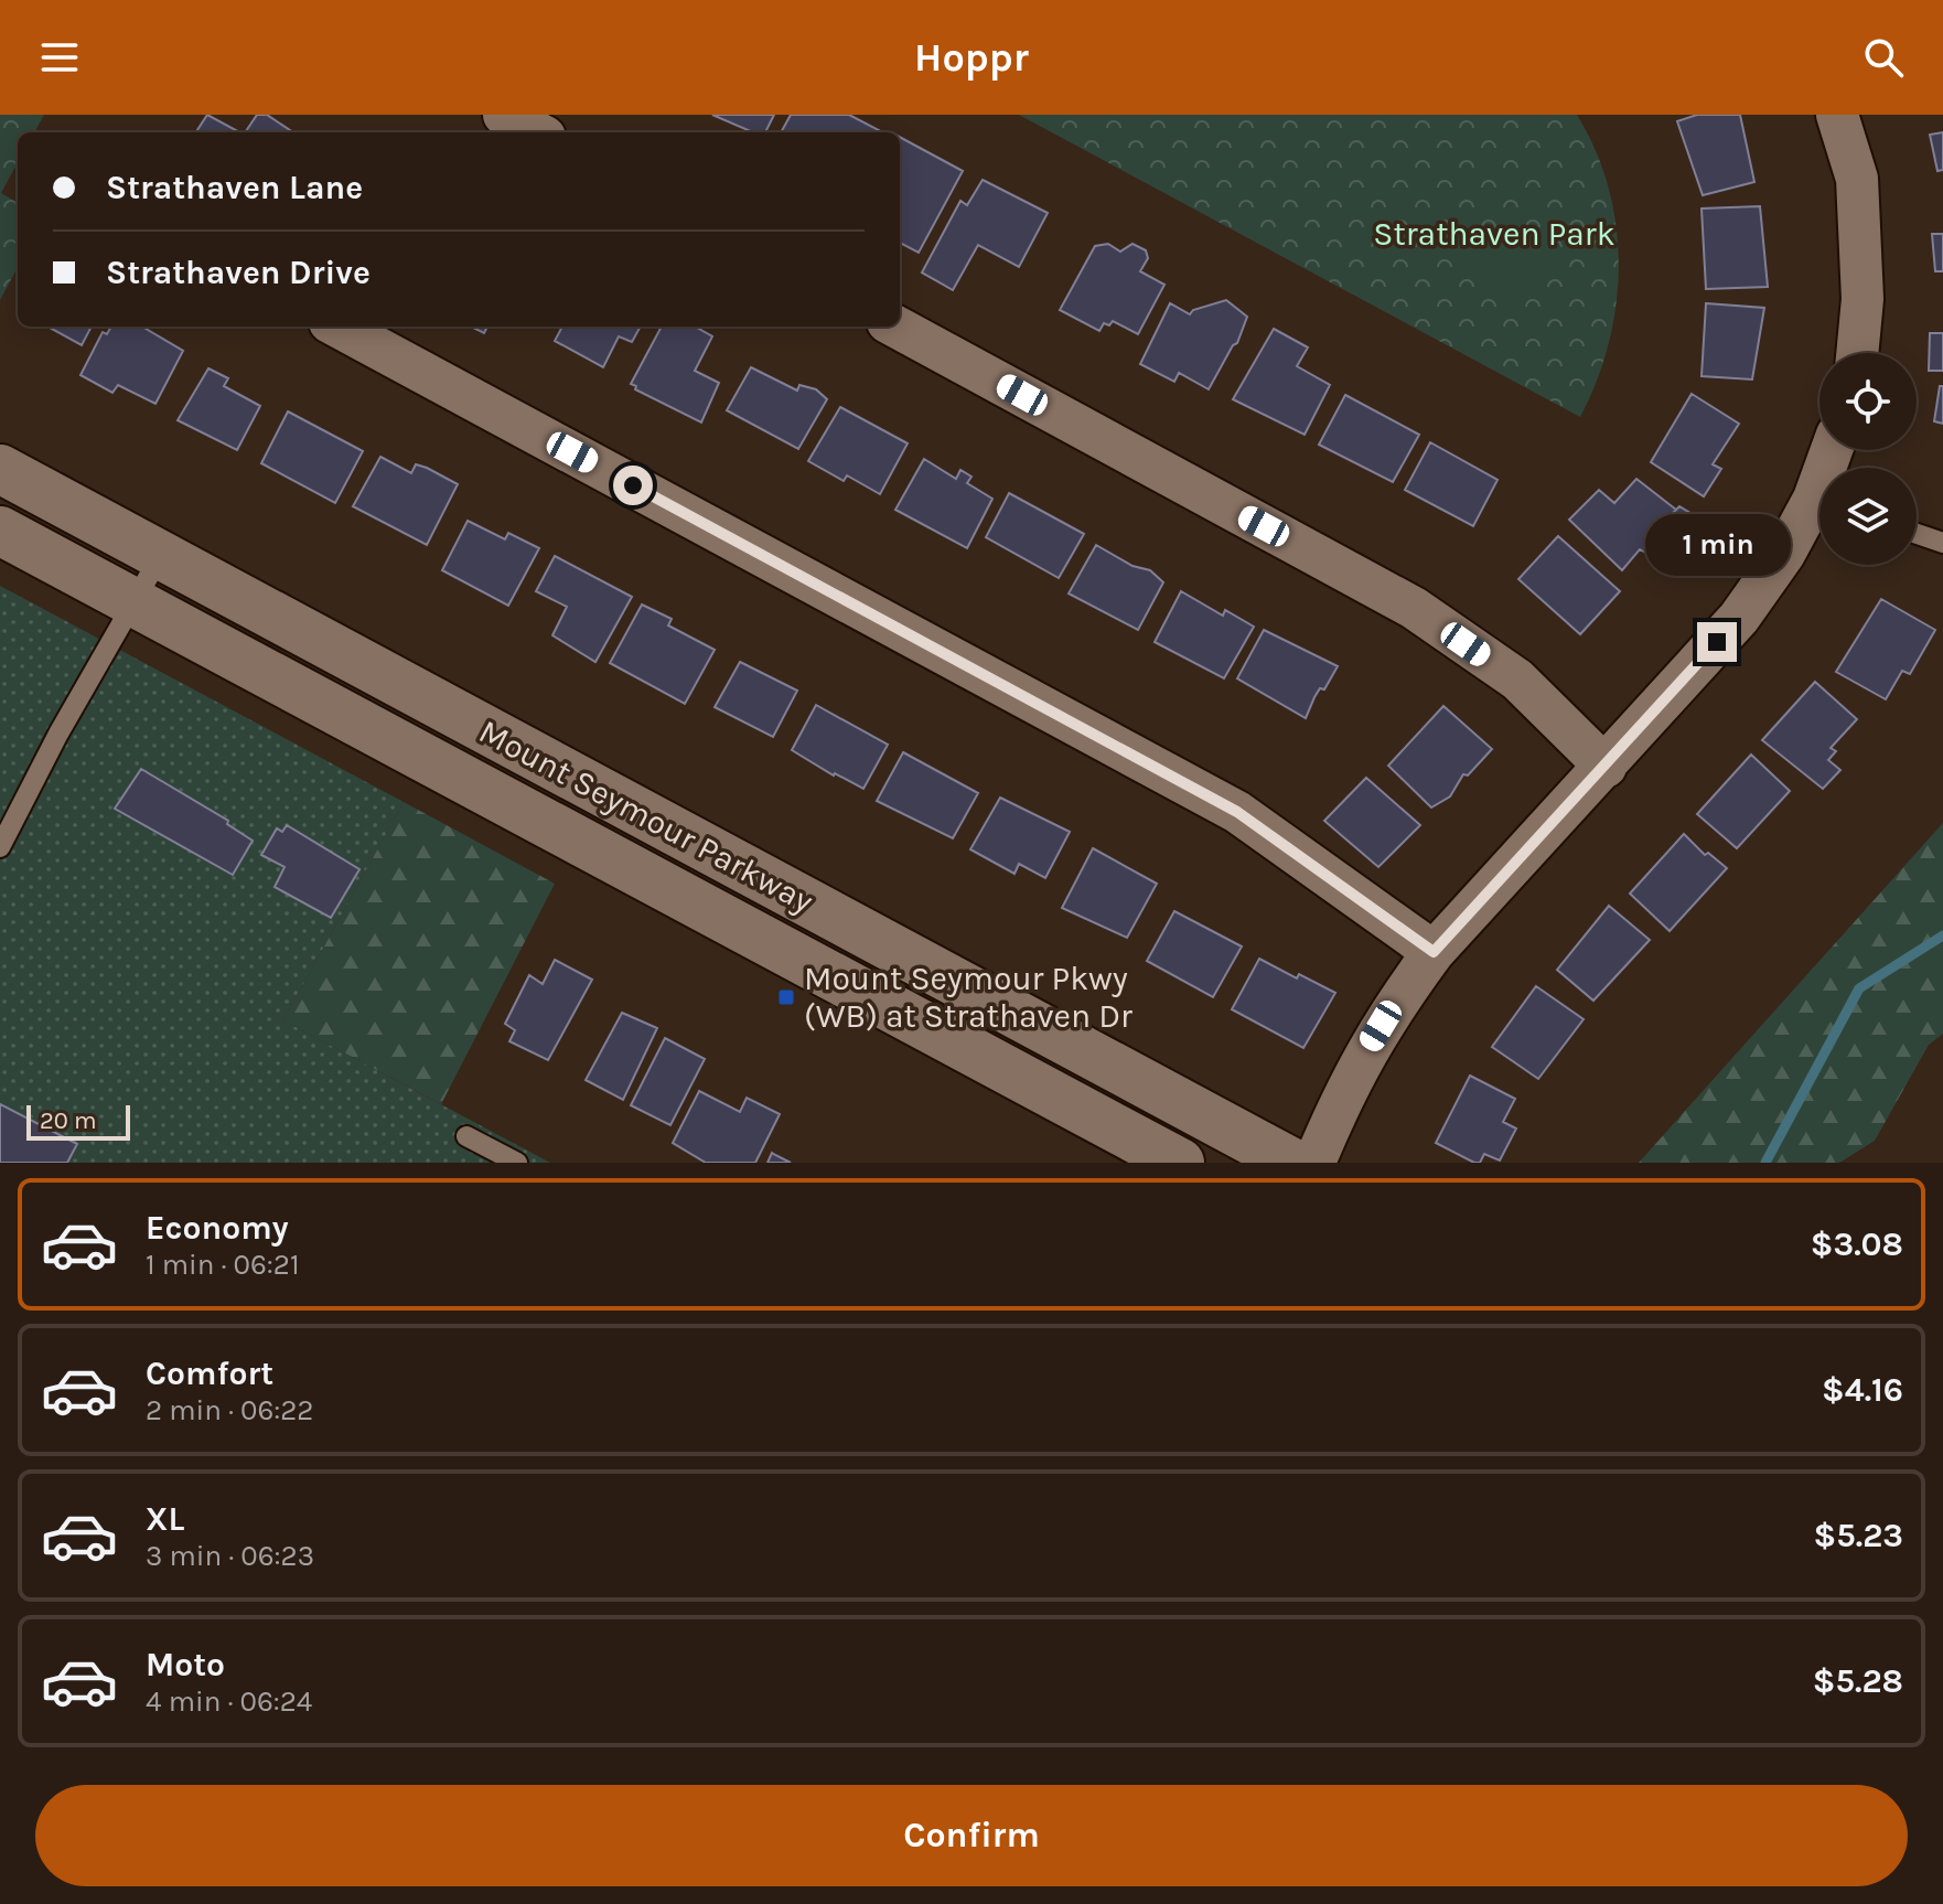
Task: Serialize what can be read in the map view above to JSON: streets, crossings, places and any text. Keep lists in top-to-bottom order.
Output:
{
  "streets": {
    "main road": ["Mount Seymour Parkway"]
  },
  "parks": ["Strathaven Park"],
  "places": {
    "transit": ["Mount Seymour Pkwy (WB) at Strathaven Dr"]
  },
  "scale_bar": "20 m",
  "page": {
    "header": "Hoppr",
    "banner": ["Strathaven Lane", "Strathaven Drive"],
    "bubble": "1 min",
    "scale": "20 m",
    "list": [
      {
        "name": "Economy",
        "note": "1 min · 06:21",
        "value": "$3.08"
      },
      {
        "name": "Comfort",
        "note": "2 min · 06:22",
        "value": "$4.16"
      },
      {
        "name": "XL",
        "note": "3 min · 06:23",
        "value": "$5.23"
      },
      {
        "name": "Moto",
        "note": "4 min · 06:24",
        "value": "$5.28"
      }
    ],
    "buttons": "Confirm"
  }
}
